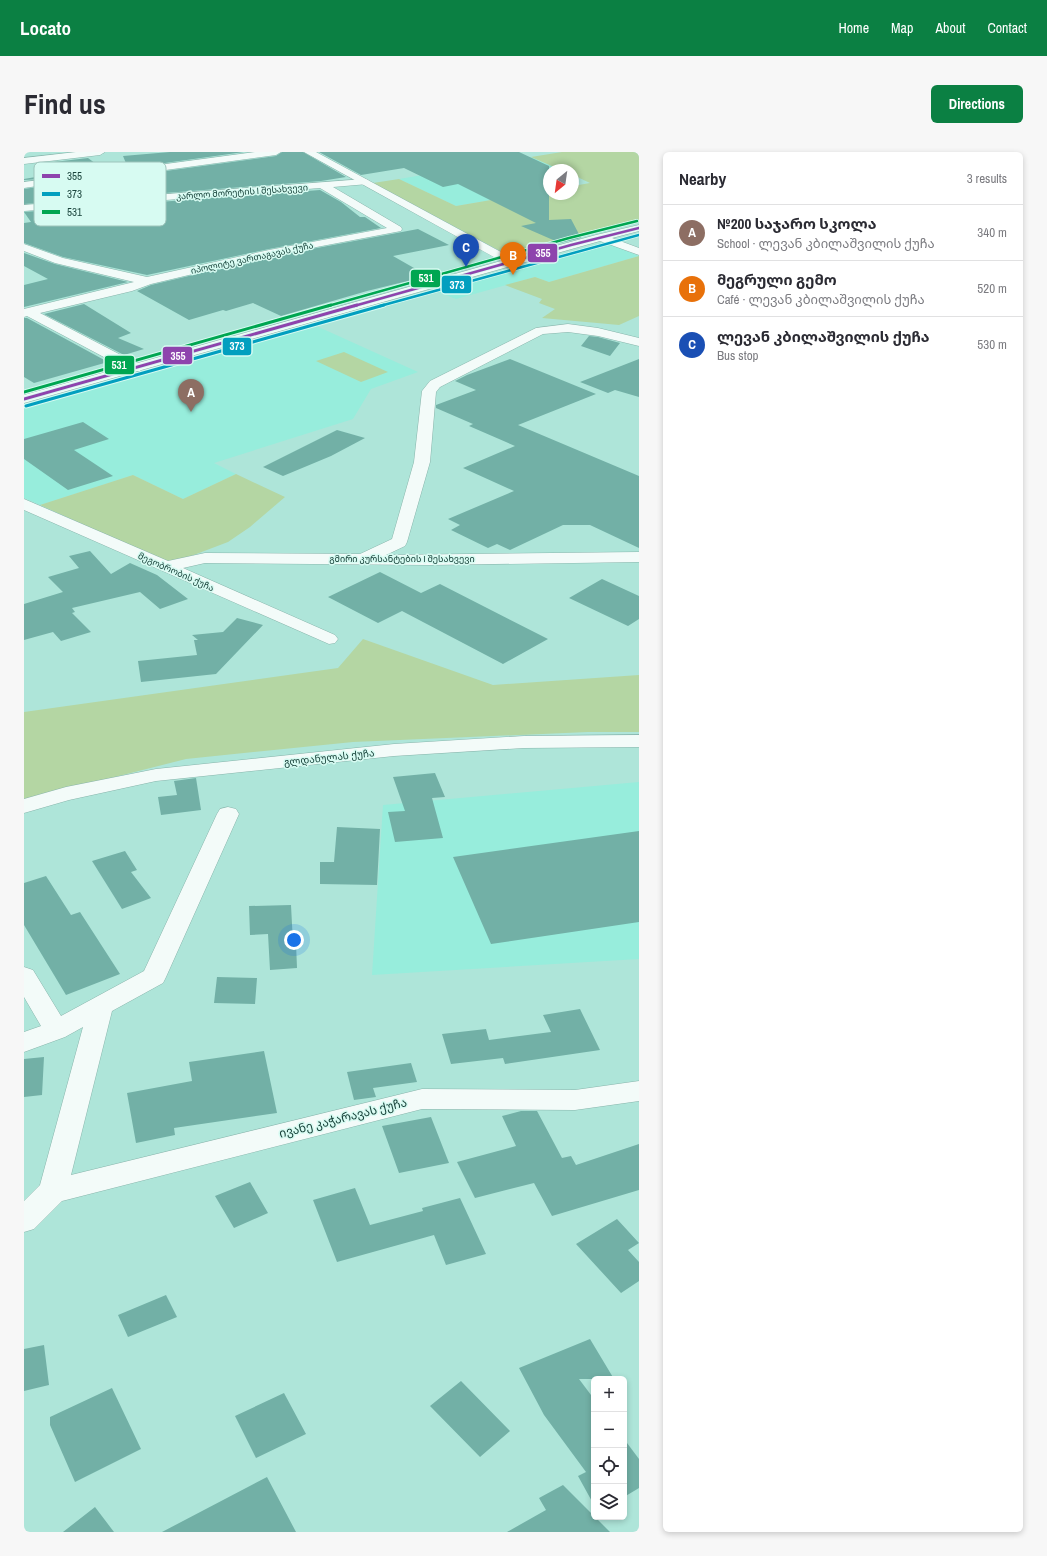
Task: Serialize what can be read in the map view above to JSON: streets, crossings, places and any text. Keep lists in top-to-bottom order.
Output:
{
  "streets": {
    "street": [
      "კარლო მორეტის I შესახვევი",
      "იპოლიტე ვართაგავას ქუჩა",
      "გმირი კურსანტების I შესახვევი",
      "მეგობრობის ქუჩა",
      "გლდანულას ქუჩა",
      "ივანე კაჭარავას ქუჩა"
    ]
  },
  "crossings": [
    ["კარლო მორეტის I შესახვევი", "იპოლიტე ვართაგავას ქუჩა"],
    ["გმირი კურსანტების I შესახვევი", "მეგობრობის ქუჩა"]
  ],
  "lines": ["transit line 531", "transit line 355", "transit line 373"],
  "legend": ["355", "373", "531"],
  "north": "bottom left",
  "page": {
    "header": "Locato",
    "nav": [
      "Home",
      "Map",
      "About",
      "Contact"
    ],
    "title": "Find us",
    "buttons": "Directions",
    "heading": ["Nearby", "3 results"],
    "list": [
      {
        "mark": "A",
        "name": "№200 საჯარო სკოლა",
        "note": "School · ლევან კბილაშვილის ქუჩა",
        "value": "340 m"
      },
      {
        "mark": "B",
        "name": "მეგრული გემო",
        "note": "Café · ლევან კბილაშვილის ქუჩა",
        "value": "520 m"
      },
      {
        "mark": "C",
        "name": "ლევან კბილაშვილის ქუჩა",
        "note": "Bus stop",
        "value": "530 m"
      }
    ],
    "pins": ["C", "B", "A"],
    "map_buttons": ["+", "−"]
  }
}
